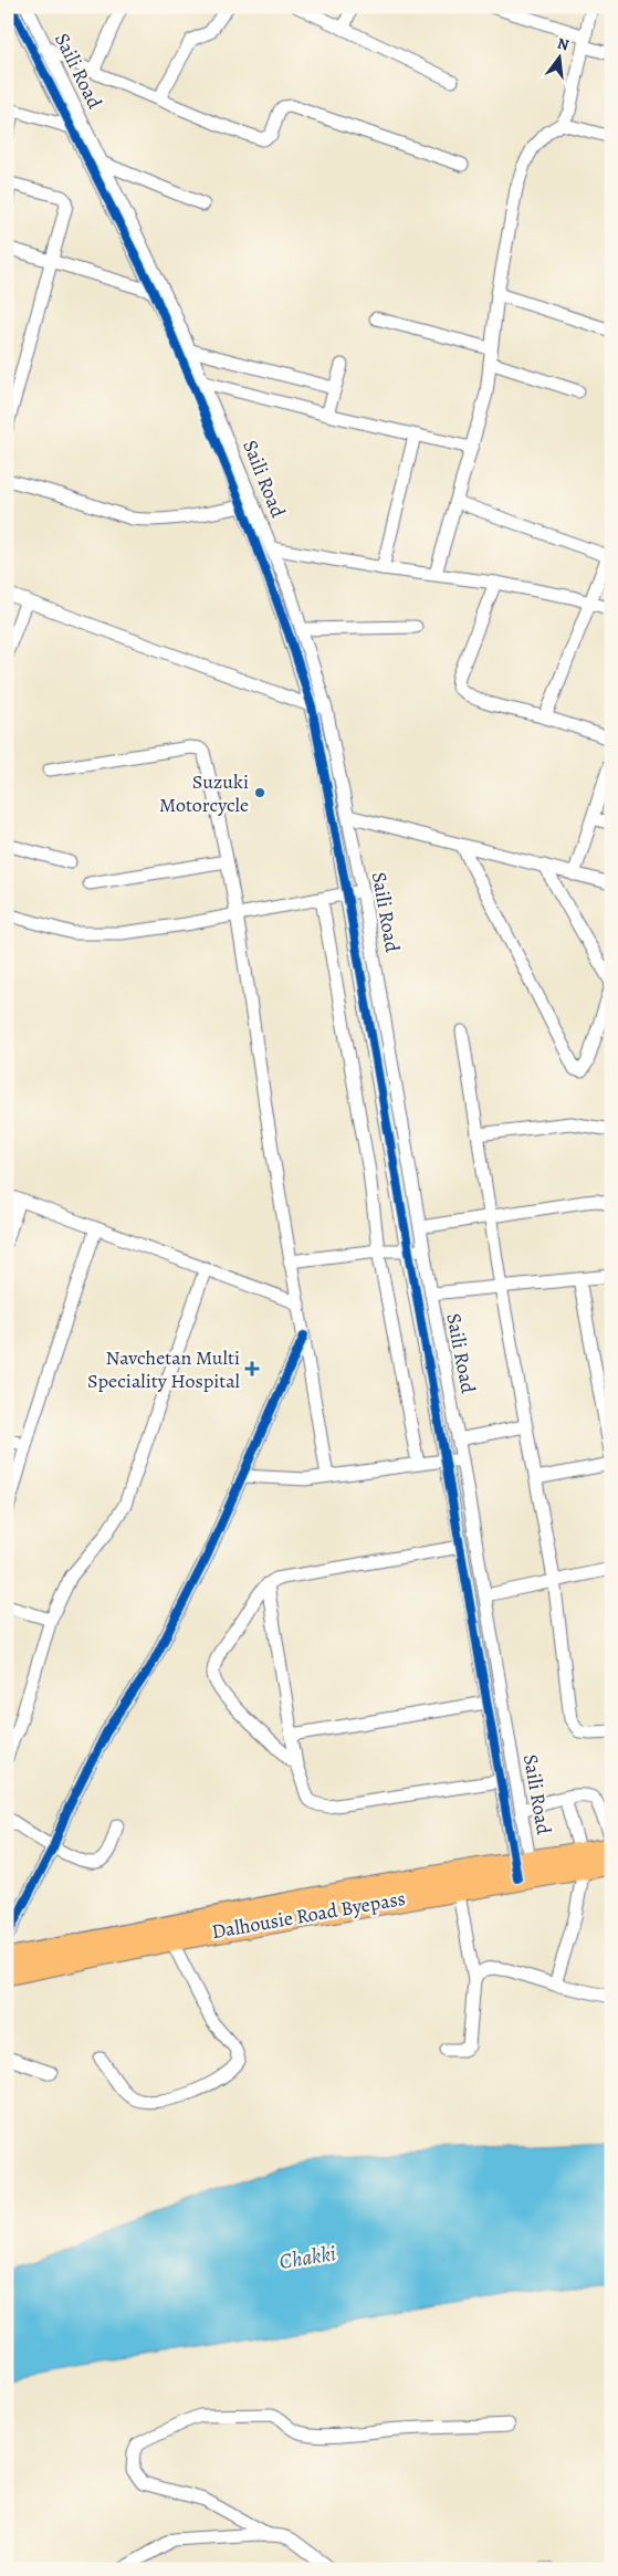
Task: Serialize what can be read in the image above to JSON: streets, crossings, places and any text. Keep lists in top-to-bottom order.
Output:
{
  "streets": {
    "highway": ["Dalhousie Road Byepass"],
    "street": ["Saili Road"]
  },
  "crossings": [
    ["Saili Road", "Dalhousie Road Byepass"]
  ],
  "water": ["Chakki"],
  "places": {
    "other": ["Suzuki Motorcycle"],
    "health": ["Navchetan Multi Speciality Hospital"]
  },
  "north": "top"
}
